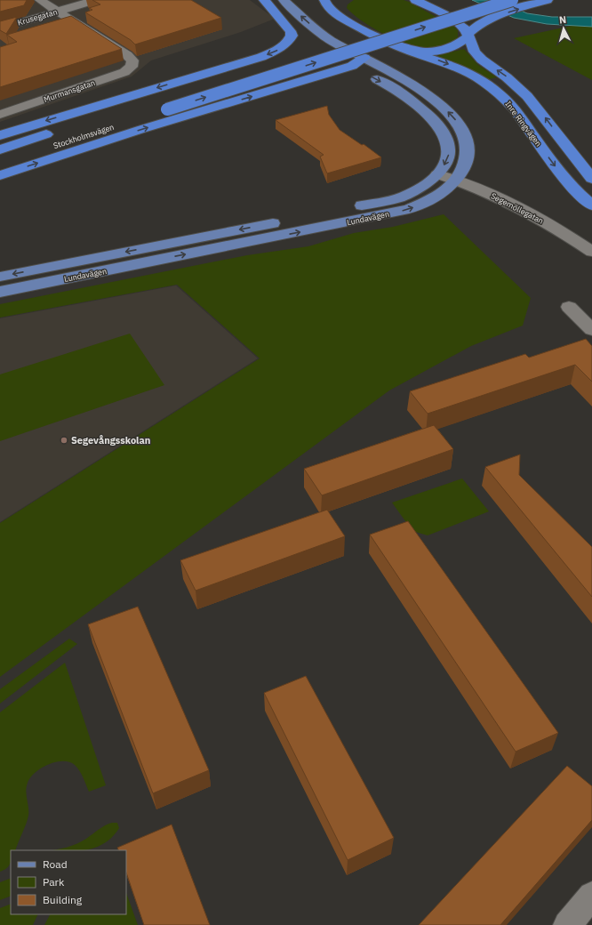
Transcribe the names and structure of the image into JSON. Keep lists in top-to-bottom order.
{
  "streets": {
    "highway": ["Inre Ringvägen", "Stockholmsvägen"],
    "main road": ["Lundavägen"],
    "street": ["Krusegatan", "Murmansgatan", "Segemöllegatan"]
  },
  "crossings": [
    ["Krusegatan", "Murmansgatan"],
    ["Segemöllegatan", "Lundavägen"]
  ],
  "places": ["Segevångsskolan"],
  "legend": ["Road", "Park", "Building"],
  "north": "top"
}
